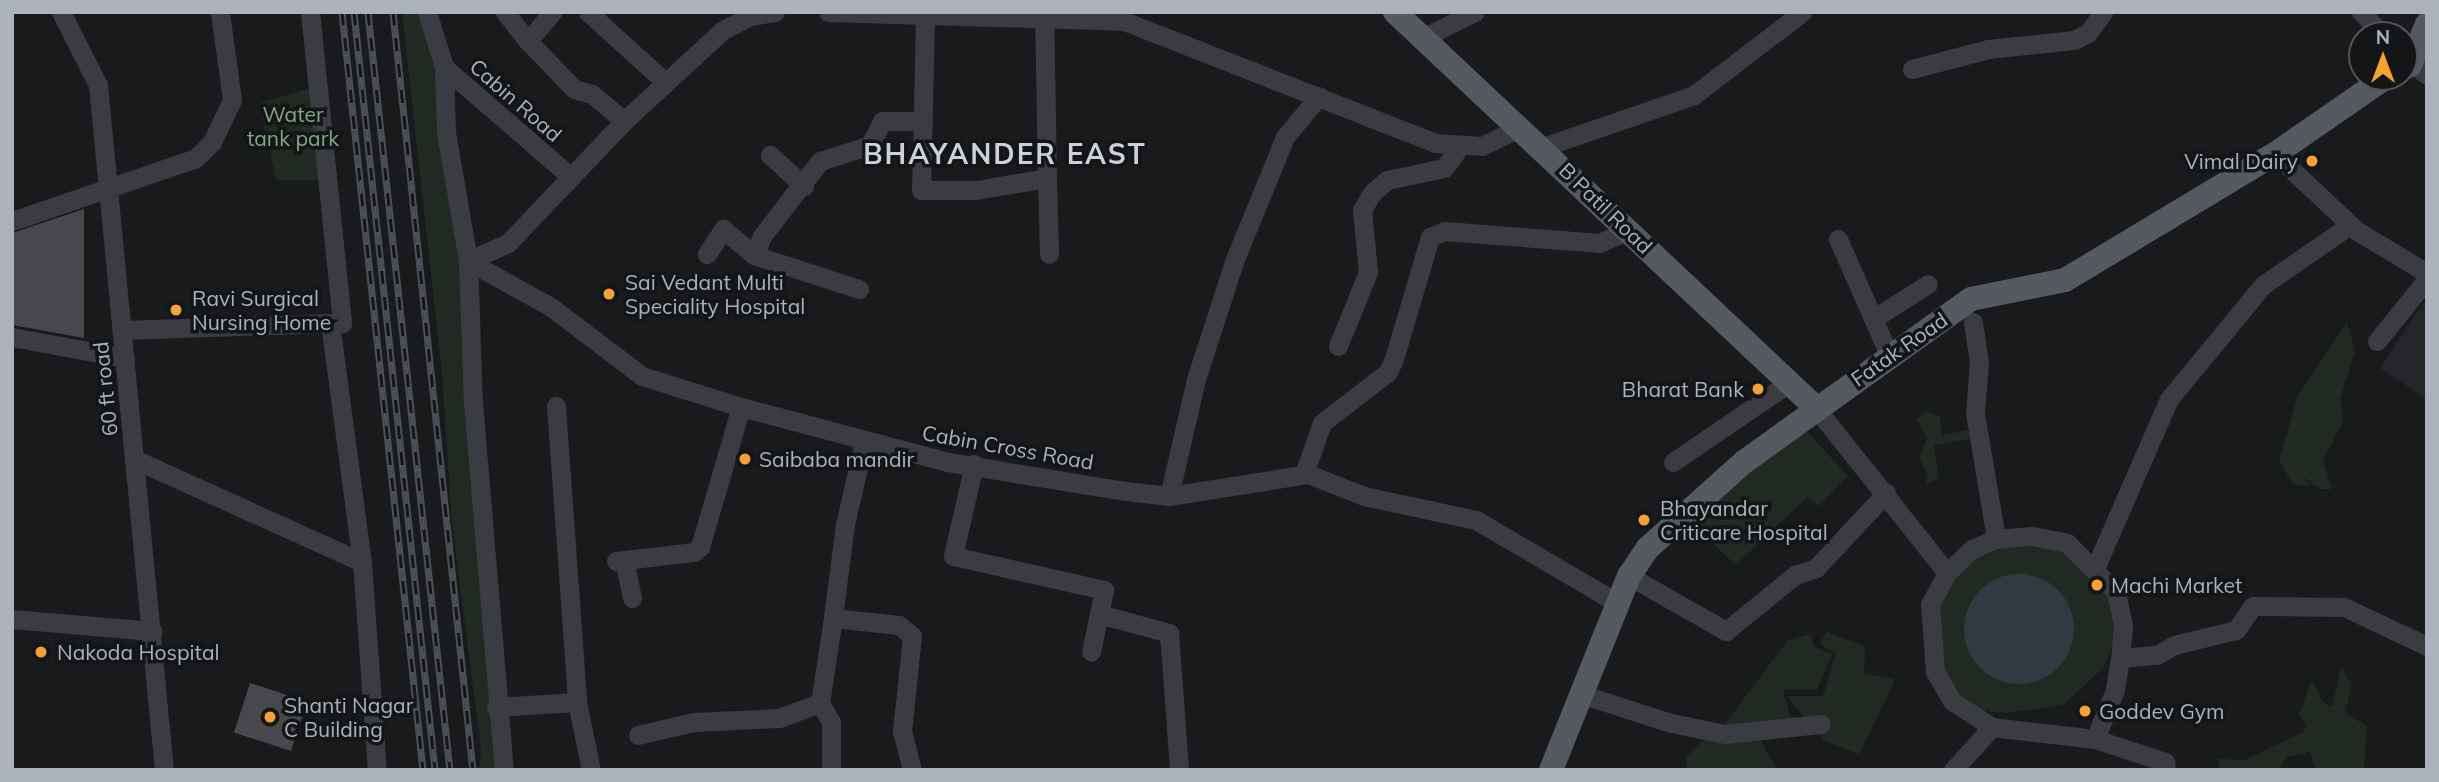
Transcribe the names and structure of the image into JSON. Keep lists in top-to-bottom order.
{
  "streets": {
    "main road": ["B Patil Road", "Fatak Road"],
    "street": ["Cabin Road", "60 ft road", "Cabin Cross Road"]
  },
  "crossings": [
    ["B Patil Road", "Fatak Road"],
    ["Fatak Road", "Cabin Cross Road"]
  ],
  "districts": ["BHAYANDER EAST"],
  "parks": ["Water tank park"],
  "places": [
    "Vimal Dairy",
    "Sai Vedant Multi Speciality Hospital",
    "Ravi Surgical Nursing Home",
    "Bharat Bank",
    "Saibaba mandir",
    "Bhayandar Criticare Hospital",
    "Machi Market",
    "Nakoda Hospital",
    "Goddev Gym",
    "Shanti Nagar C Building"
  ],
  "north": "top"
}
